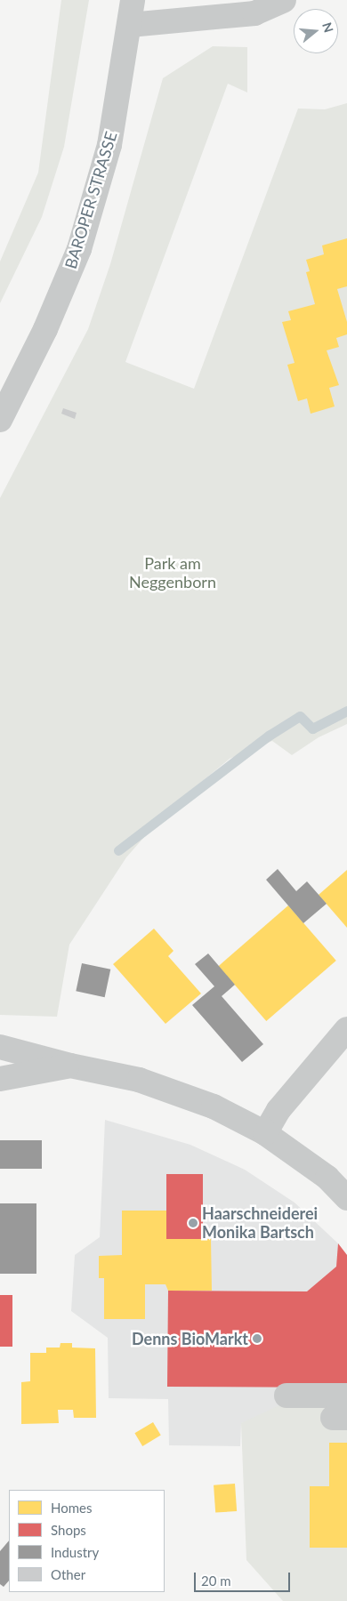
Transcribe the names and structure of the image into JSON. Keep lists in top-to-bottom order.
{
  "streets": {
    "street": ["BAROPER STRASSE"]
  },
  "parks": ["Park am Neggenborn"],
  "places": ["Haarschneiderei Monika Bartsch", "Denns BioMarkt"],
  "legend": [
    "Homes",
    "Shops",
    "Industry",
    "Other"
  ],
  "scale_bar": "20 m",
  "north": "right"
}
